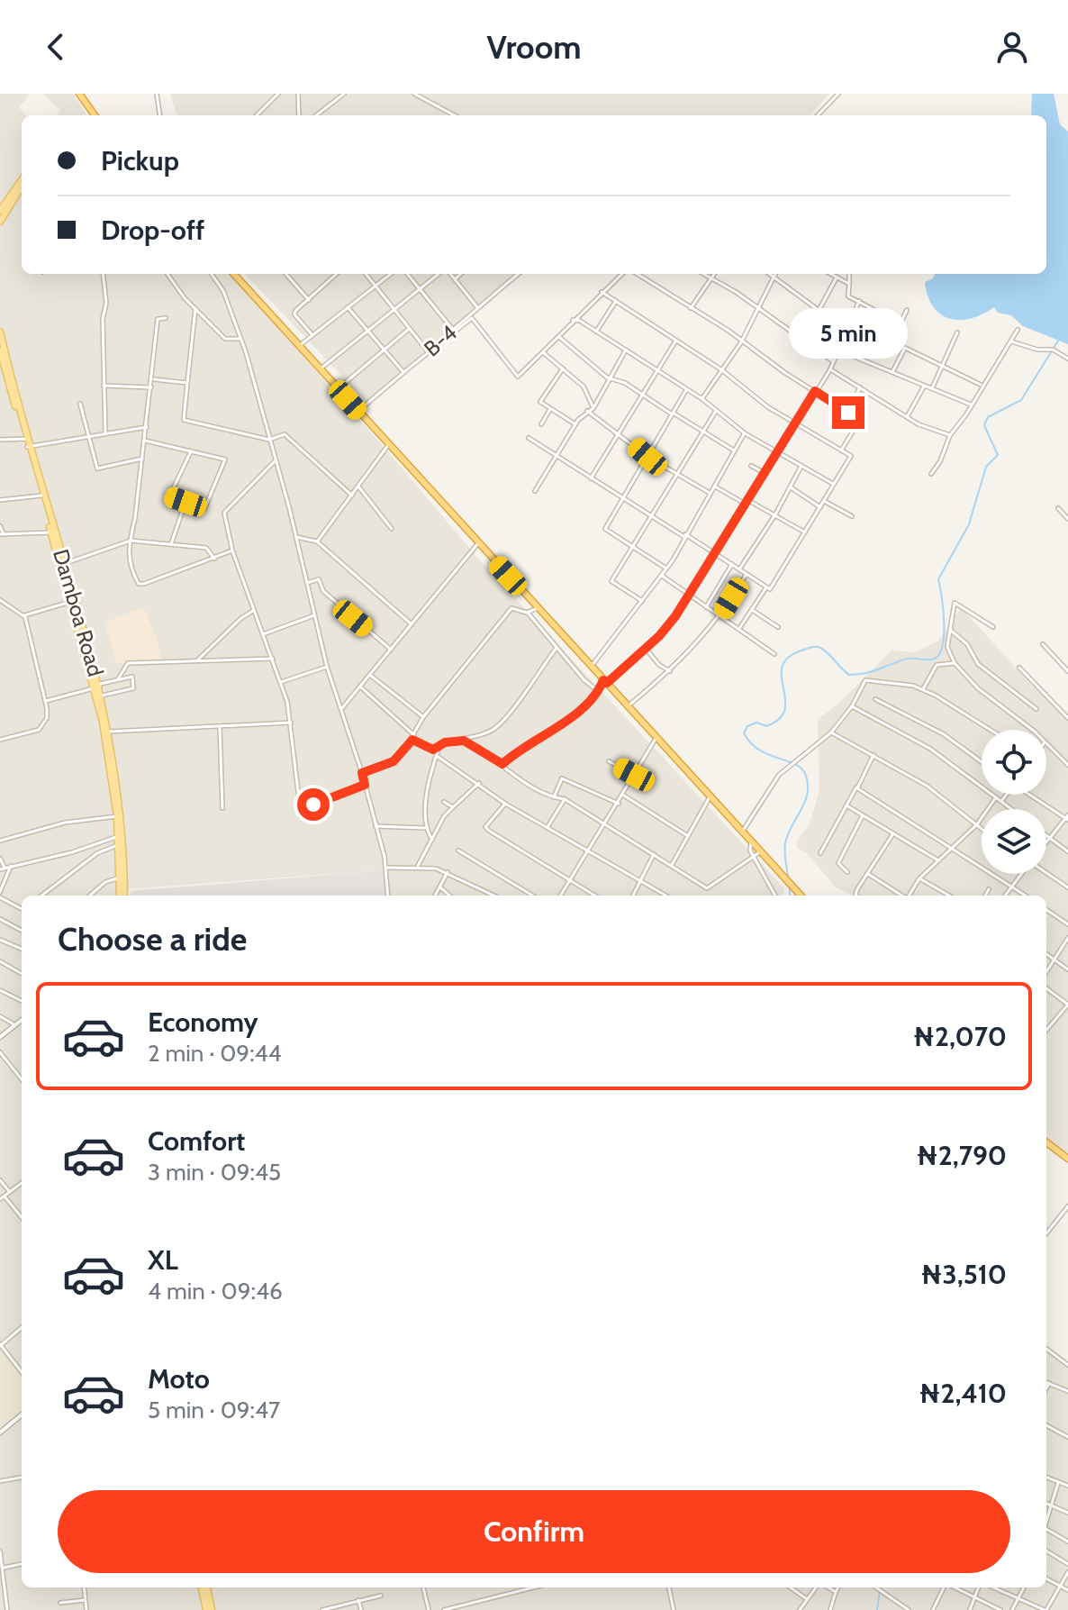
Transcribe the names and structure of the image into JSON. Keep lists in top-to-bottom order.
{
  "streets": {
    "main road": ["Damboa Road"],
    "street": ["B-4"]
  },
  "page": {
    "header": "Vroom",
    "banner": ["Pickup", "Drop-off"],
    "bubble": "5 min",
    "heading": "Choose a ride",
    "list": [
      {
        "name": "Economy",
        "note": "2 min · 09:44",
        "value": "₦2,070"
      },
      {
        "name": "Comfort",
        "note": "3 min · 09:45",
        "value": "₦2,790"
      },
      {
        "name": "XL",
        "note": "4 min · 09:46",
        "value": "₦3,510"
      },
      {
        "name": "Moto",
        "note": "5 min · 09:47",
        "value": "₦2,410"
      }
    ],
    "buttons": "Confirm"
  }
}
